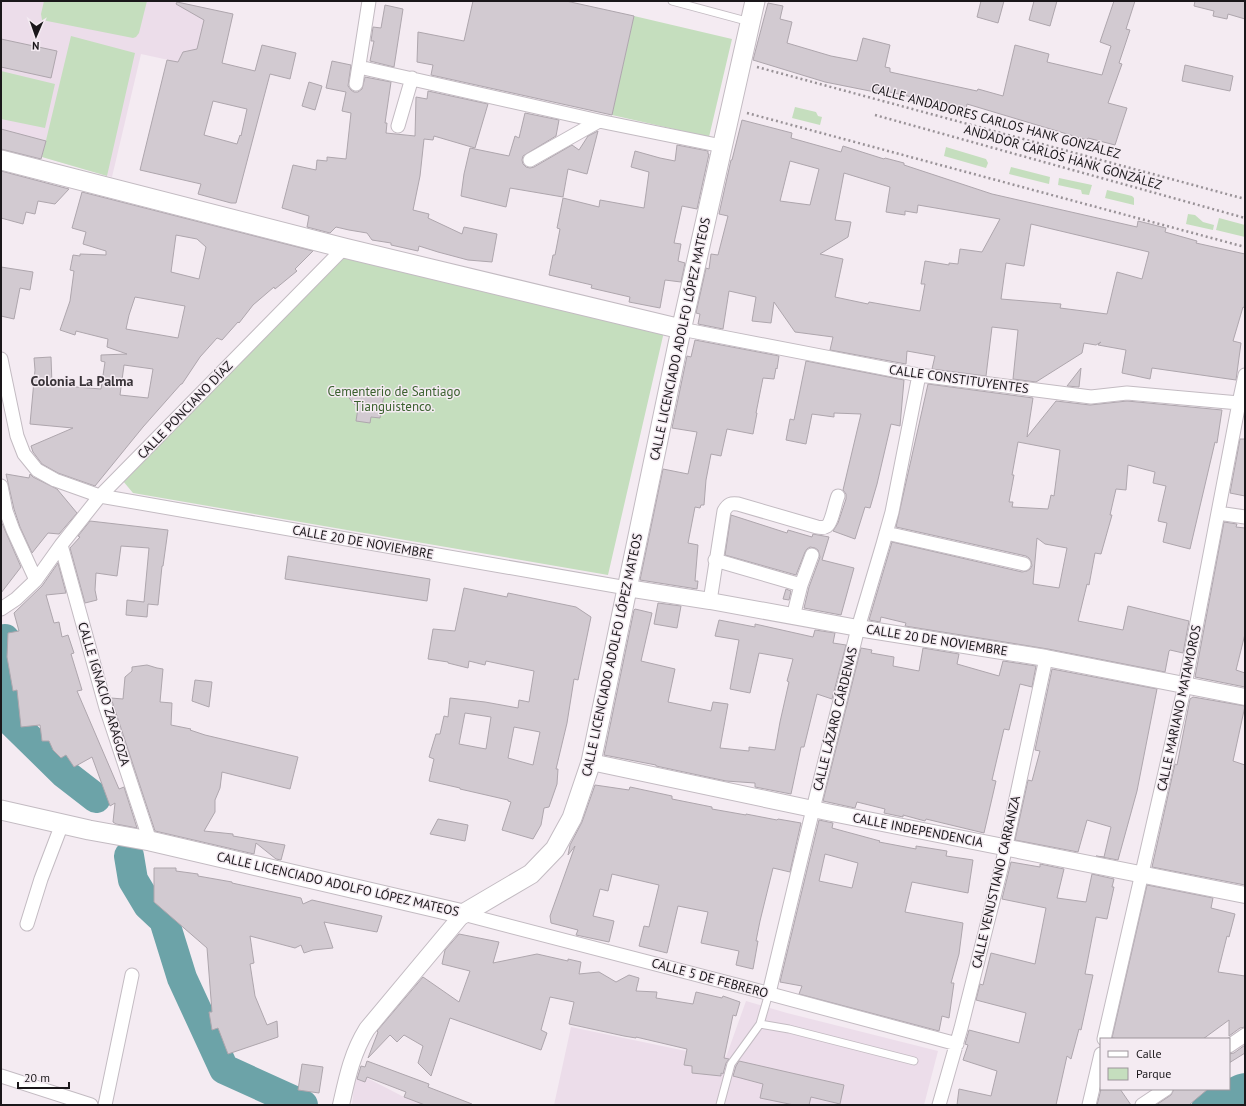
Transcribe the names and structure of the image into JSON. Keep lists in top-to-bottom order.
{
  "streets": {
    "main road": ["CALLE LICENCIADO ADOLFO LÓPEZ MATEOS"],
    "street": [
      "CALLE CONSTITUYENTES",
      "CALLE PONCIANO DÍAZ",
      "CALLE 20 DE NOVIEMBRE",
      "CALLE IGNACIO ZARAGOZA",
      "CALLE MARIANO MATAMOROS",
      "CALLE LÁZARO CÁRDENAS",
      "CALLE INDEPENDENCIA",
      "CALLE VENUSTIANO CARRANZA",
      "CALLE 5 DE FEBRERO"
    ],
    "path": ["CALLE ANDADORES CARLOS HANK GONZÁLEZ", "ANDADOR CARLOS HANK GONZÁLEZ"]
  },
  "crossings": [
    ["CALLE ANDADORES CARLOS HANK GONZÁLEZ", "CALLE LICENCIADO ADOLFO LÓPEZ MATEOS"],
    ["CALLE LICENCIADO ADOLFO LÓPEZ MATEOS", "CALLE CONSTITUYENTES"],
    ["CALLE LICENCIADO ADOLFO LÓPEZ MATEOS", "CALLE 20 DE NOVIEMBRE"],
    ["CALLE LICENCIADO ADOLFO LÓPEZ MATEOS", "CALLE IGNACIO ZARAGOZA"],
    ["CALLE LICENCIADO ADOLFO LÓPEZ MATEOS", "CALLE INDEPENDENCIA"],
    ["CALLE LICENCIADO ADOLFO LÓPEZ MATEOS", "CALLE 5 DE FEBRERO"],
    ["CALLE CONSTITUYENTES", "CALLE MARIANO MATAMOROS"],
    ["CALLE CONSTITUYENTES", "CALLE LÁZARO CÁRDENAS"],
    ["CALLE PONCIANO DÍAZ", "CALLE 20 DE NOVIEMBRE"],
    ["CALLE PONCIANO DÍAZ", "CALLE IGNACIO ZARAGOZA"],
    ["CALLE 20 DE NOVIEMBRE", "CALLE MARIANO MATAMOROS"],
    ["CALLE 20 DE NOVIEMBRE", "CALLE LÁZARO CÁRDENAS"],
    ["CALLE 20 DE NOVIEMBRE", "CALLE VENUSTIANO CARRANZA"],
    ["CALLE MARIANO MATAMOROS", "CALLE INDEPENDENCIA"],
    ["CALLE LÁZARO CÁRDENAS", "CALLE INDEPENDENCIA"],
    ["CALLE LÁZARO CÁRDENAS", "CALLE 5 DE FEBRERO"],
    ["CALLE INDEPENDENCIA", "CALLE VENUSTIANO CARRANZA"],
    ["CALLE VENUSTIANO CARRANZA", "CALLE 5 DE FEBRERO"]
  ],
  "districts": ["Colonia La Palma"],
  "parks": ["Cementerio de Santiago Tianguistenco."],
  "legend": ["Calle", "Parque"],
  "scale_bar": "20 m",
  "north": "bottom"
}
